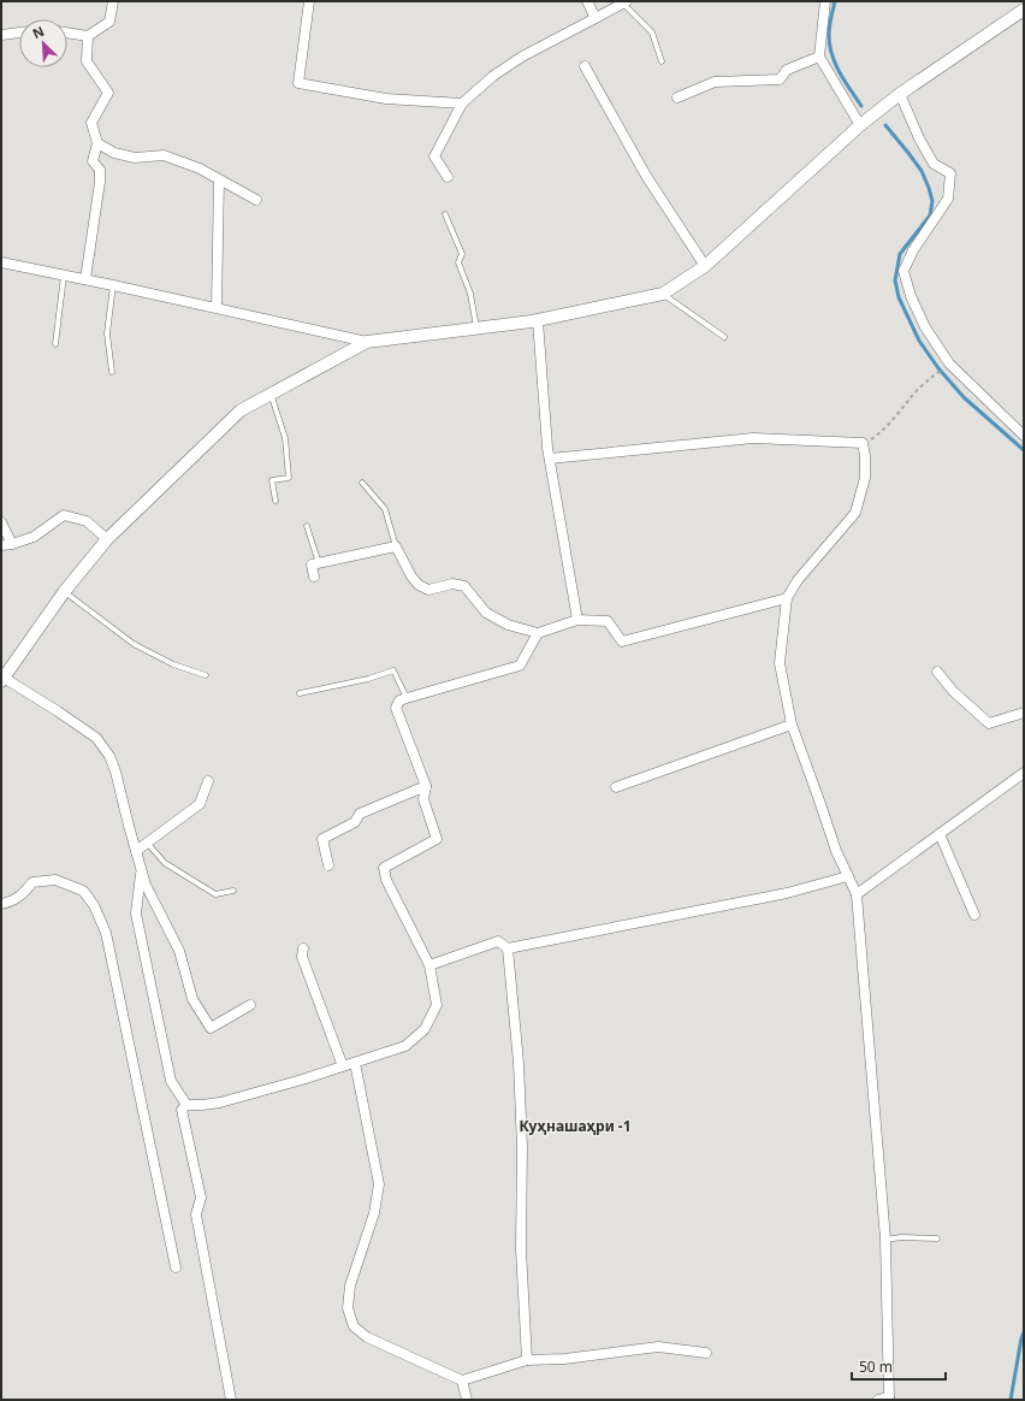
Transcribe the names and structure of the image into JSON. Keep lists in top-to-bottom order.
{
  "districts": ["Куҳнашаҳри -1"],
  "scale_bar": "50 m",
  "north": "top left"
}
